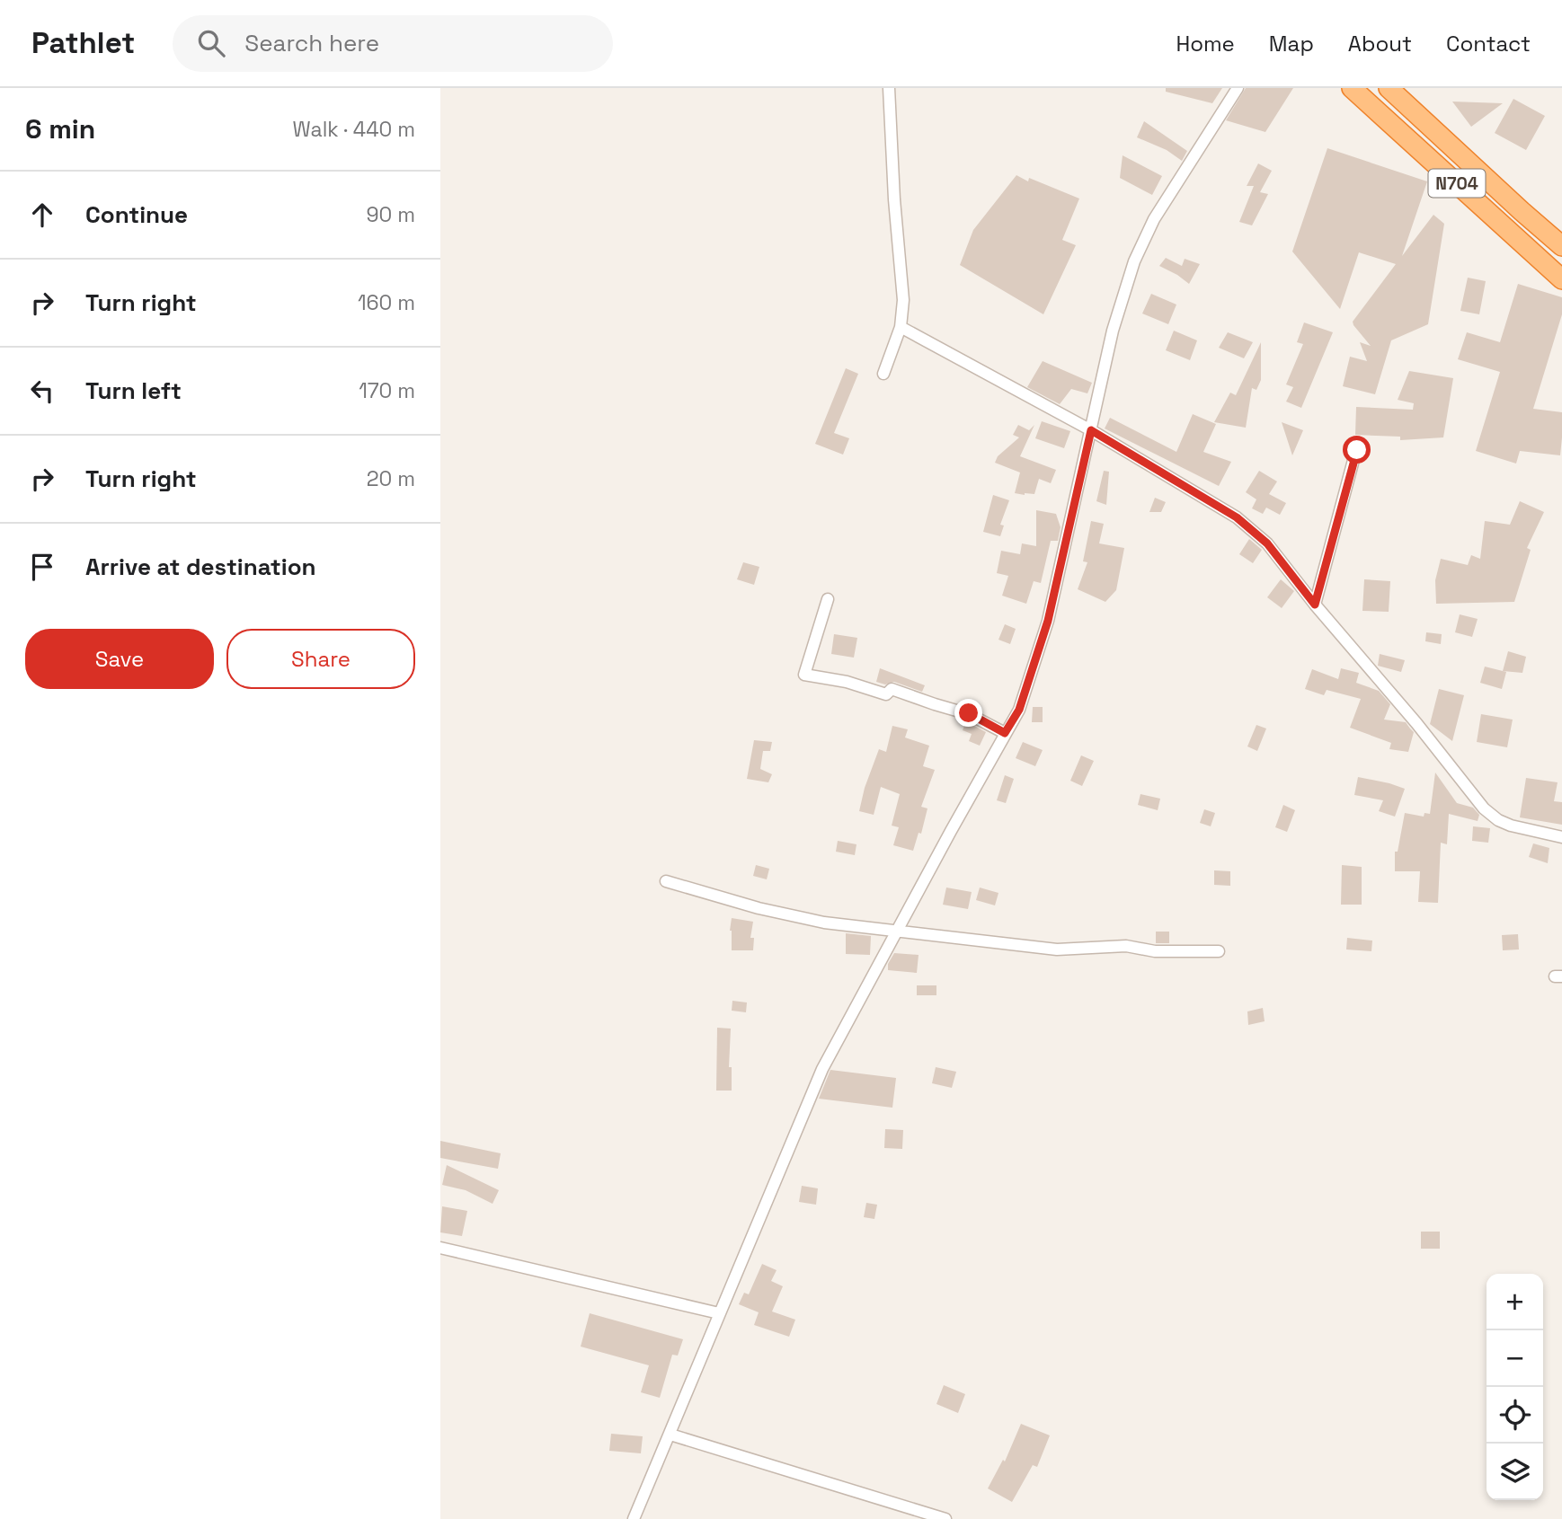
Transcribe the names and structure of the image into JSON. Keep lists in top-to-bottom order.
{
  "streets": {
    "highway": ["N704"]
  },
  "page": {
    "header": "Pathlet",
    "search": "Search here",
    "nav": [
      "Home",
      "Map",
      "About",
      "Contact"
    ],
    "heading": ["6 min", "Walk · 440 m"],
    "list": [
      ["Continue", "90 m"],
      ["Turn right", "160 m"],
      ["Turn left", "170 m"],
      ["Turn right", "20 m"],
      "Arrive at destination"
    ],
    "buttons": ["Save", "Share"],
    "map_buttons": ["+", "−"]
  }
}
